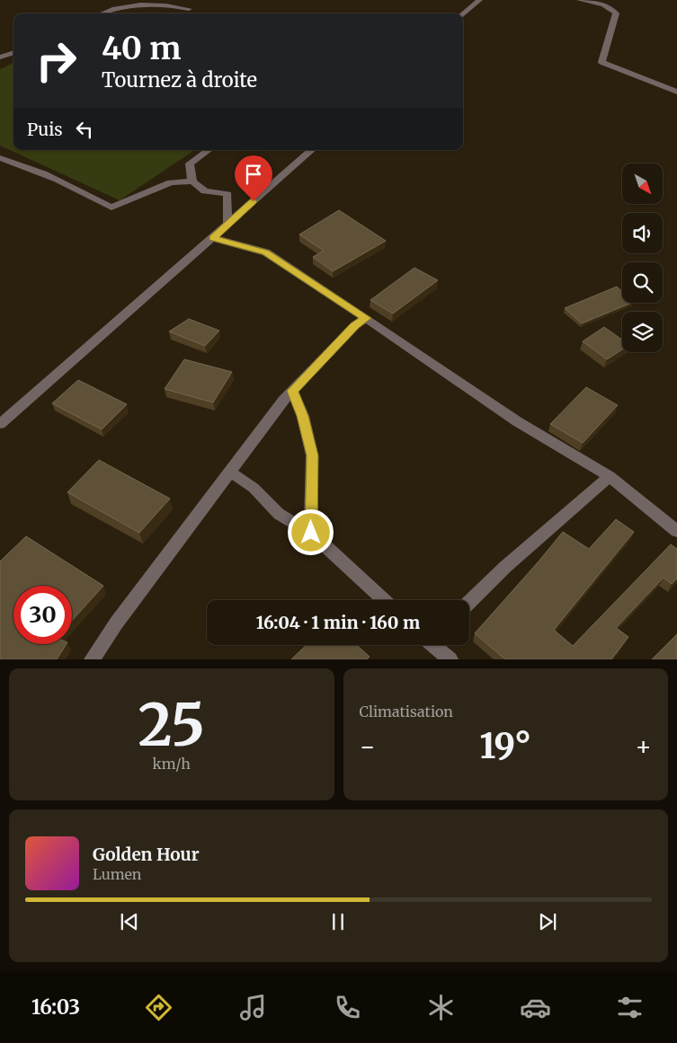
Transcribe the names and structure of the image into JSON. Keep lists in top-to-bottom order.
{
  "north": "bottom right",
  "page": {
    "turn": ["40 m", "Tournez à droite"],
    "then": "Puis",
    "limit": "30",
    "trip": "16:04 · 1 min · 160 m",
    "tile": [
      ["25", "km/h"],
      "Climatisation"
    ],
    "heat": ["−", "19°", "+"],
    "song": ["Golden Hour", "Lumen"],
    "tabs": "16:03"
  }
}
